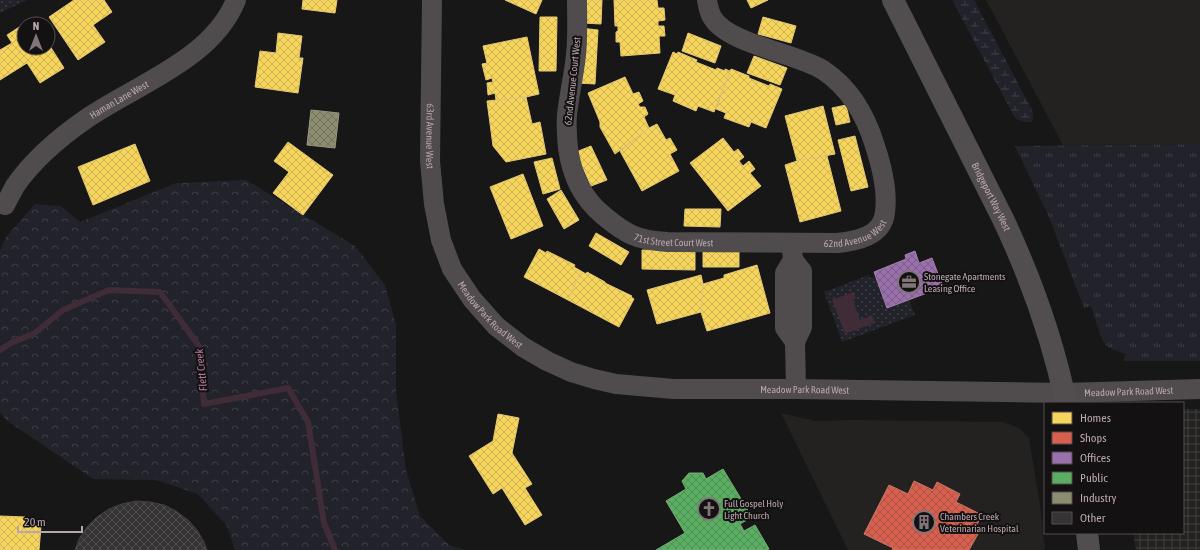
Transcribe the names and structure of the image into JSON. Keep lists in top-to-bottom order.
{
  "streets": {
    "main road": ["Bridgeport Way West"],
    "street": [
      "62nd Avenue Court West",
      "Haman Lane West",
      "63rd Avenue West",
      "62nd Avenue West",
      "71st Street Court West",
      "Meadow Park Road West"
    ]
  },
  "crossings": [
    ["62nd Avenue Court West", "71st Street Court West"],
    ["63rd Avenue West", "Meadow Park Road West"],
    ["Bridgeport Way West", "Meadow Park Road West"],
    ["62nd Avenue West", "71st Street Court West"]
  ],
  "water": ["Flett Creek"],
  "places": {
    "office": ["Stonegate Apartments Leasing Office"],
    "church": ["Full Gospel Holy Light Church"],
    "building": ["Chambers Creek Veterinarian Hospital"]
  },
  "legend": [
    "Homes",
    "Shops",
    "Offices",
    "Public",
    "Industry",
    "Other"
  ],
  "scale_bar": "20 m",
  "north": "top"
}
